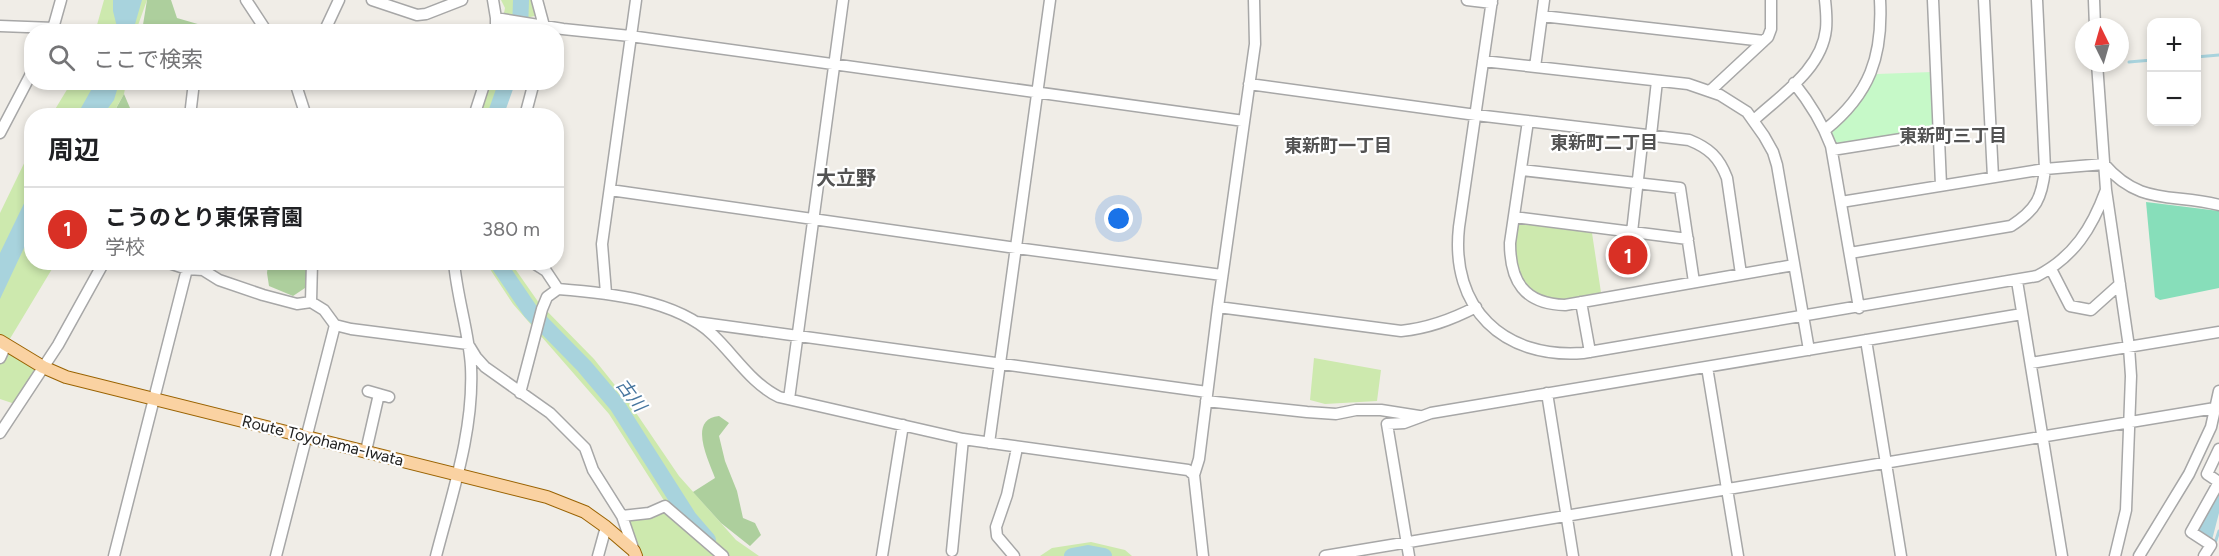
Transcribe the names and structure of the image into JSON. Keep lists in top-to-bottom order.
{
  "streets": {
    "main road": ["Route Toyohama-Iwata"]
  },
  "districts": [
    "東新町三丁目",
    "東新町二丁目",
    "東新町一丁目",
    "大立野"
  ],
  "water": ["古川"],
  "north": "top",
  "page": {
    "map_buttons": ["+", "−"],
    "search": "ここで検索",
    "heading": "周辺",
    "list": [
      {
        "mark": "1",
        "name": "こうのとり東保育園",
        "note": "学校",
        "value": "380 m"
      }
    ],
    "pins": "1"
  }
}
